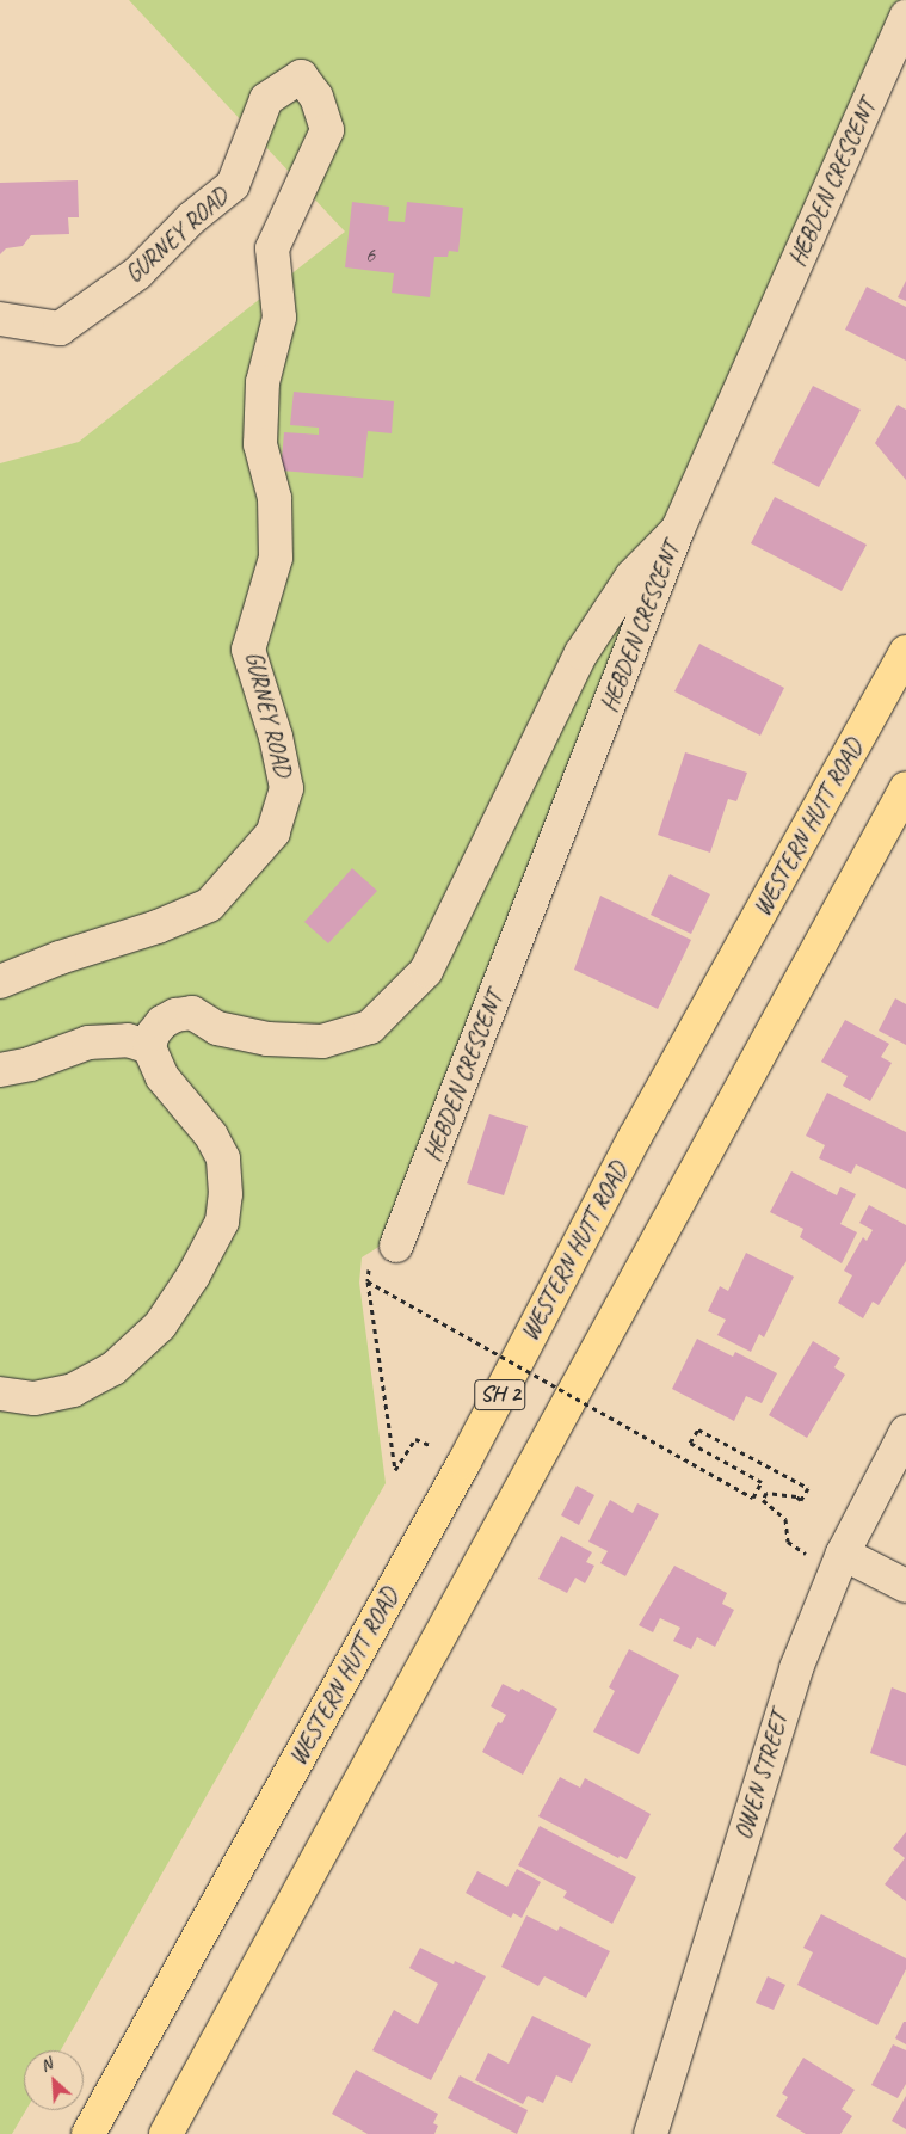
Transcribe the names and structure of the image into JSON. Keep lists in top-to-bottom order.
{
  "streets": {
    "highway": ["WESTERN HUTT ROAD", "SH 2"],
    "street": ["HEBDEN CRESCENT", "GURNEY ROAD", "OWEN STREET"]
  },
  "house_numbers": ["6"],
  "north": "top left"
}
